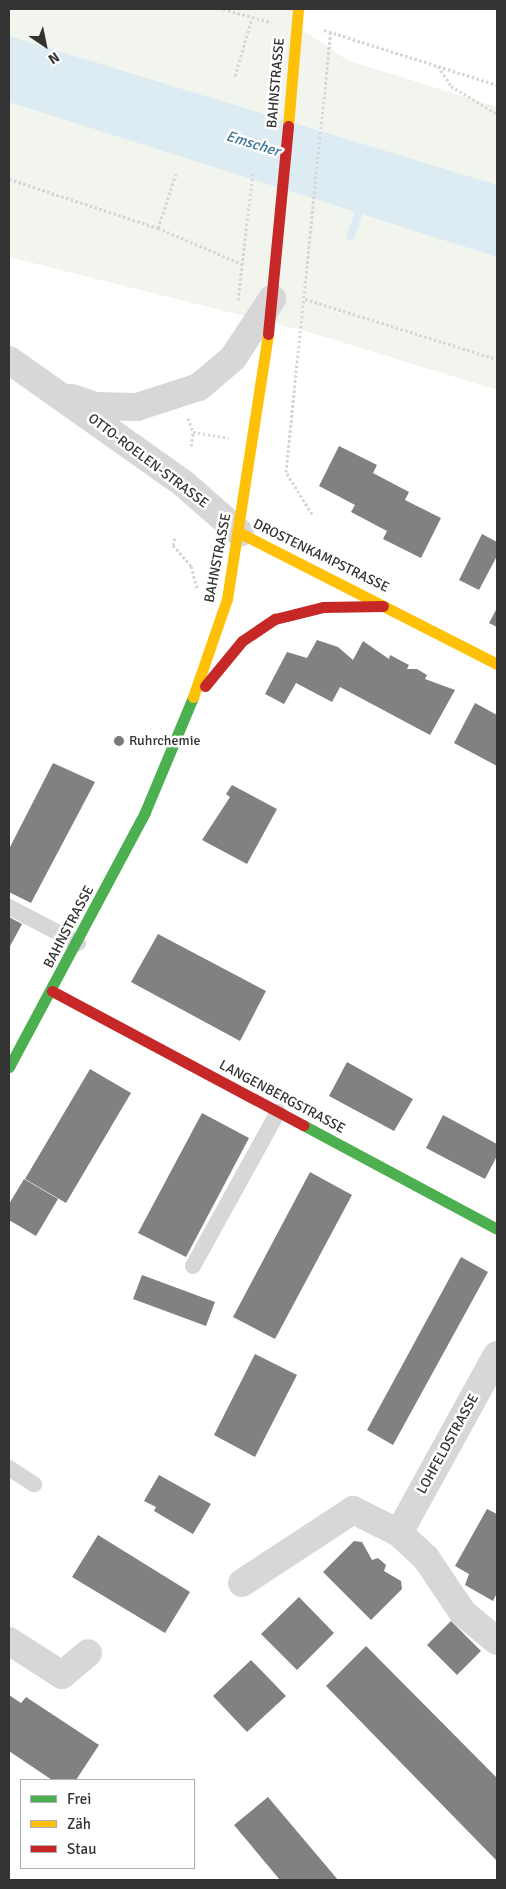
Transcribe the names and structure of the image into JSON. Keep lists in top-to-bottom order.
{
  "streets": {
    "main road": ["BAHNSTRASSE", "DROSTENKAMPSTRASSE", "LANGENBERGSTRASSE"],
    "street": ["OTTO-ROELEN-STRASSE", "LOHFELDSTRASSE"]
  },
  "crossings": [
    ["BAHNSTRASSE", "OTTO-ROELEN-STRASSE"],
    ["BAHNSTRASSE", "DROSTENKAMPSTRASSE"],
    ["BAHNSTRASSE", "LANGENBERGSTRASSE"],
    ["OTTO-ROELEN-STRASSE", "DROSTENKAMPSTRASSE"]
  ],
  "water": ["Emscher"],
  "places": ["Ruhrchemie"],
  "legend": ["Frei", "Zäh", "Stau"],
  "north": "bottom right"
}
